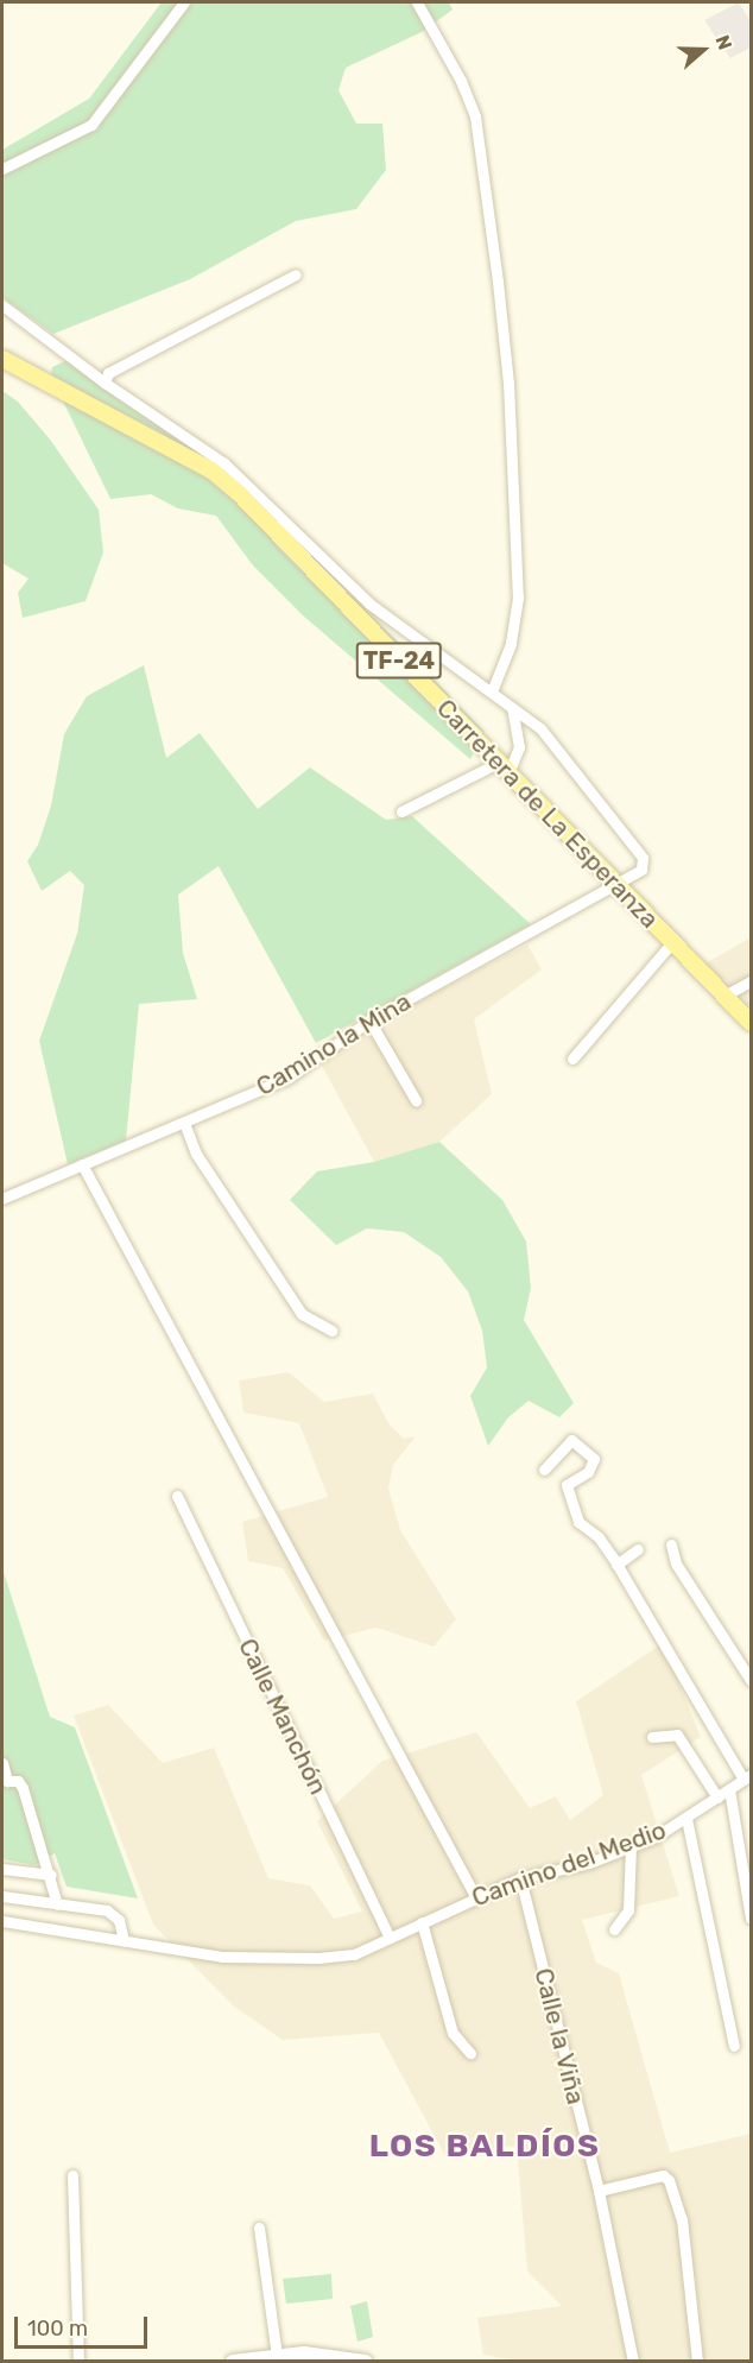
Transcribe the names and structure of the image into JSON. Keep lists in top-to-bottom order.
{
  "streets": {
    "main road": ["TF-24", "Carretera de La Esperanza"],
    "street": [
      "Camino la Mina",
      "Calle Manchón",
      "Camino del Medio",
      "Calle la Viña"
    ]
  },
  "crossings": [
    ["Carretera de La Esperanza", "Camino la Mina"],
    ["Calle Manchón", "Camino del Medio"],
    ["Camino del Medio", "Calle la Viña"]
  ],
  "districts": ["LOS BALDÍOS"],
  "scale_bar": "100 m",
  "north": "right"
}
